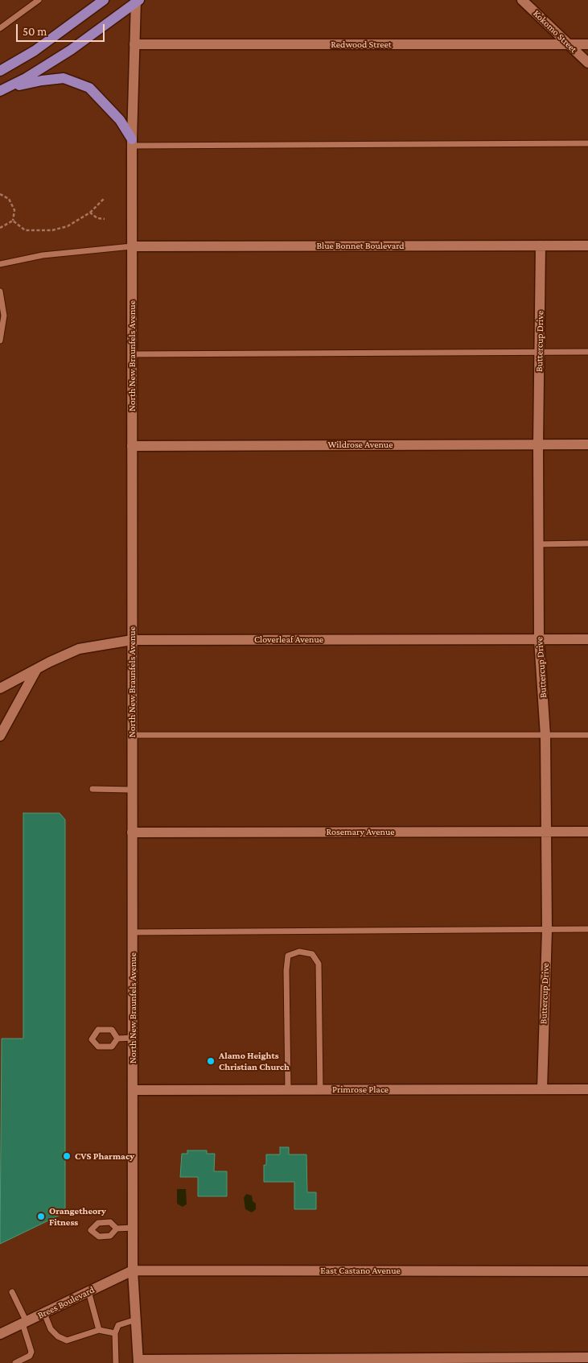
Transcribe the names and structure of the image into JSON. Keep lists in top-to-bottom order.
{
  "streets": {
    "street": [
      "Kokomo Street",
      "Redwood Street",
      "Blue Bonnet Boulevard",
      "Buttercup Drive",
      "North New Braunfels Avenue",
      "Wildrose Avenue",
      "Cloverleaf Avenue",
      "Rosemary Avenue",
      "Primrose Place",
      "East Castano Avenue",
      "Brees Boulevard"
    ]
  },
  "crossings": [
    ["Kokomo Street", "Redwood Street"],
    ["Redwood Street", "North New Braunfels Avenue"],
    ["Blue Bonnet Boulevard", "Buttercup Drive"],
    ["Blue Bonnet Boulevard", "North New Braunfels Avenue"],
    ["Buttercup Drive", "Wildrose Avenue"],
    ["Buttercup Drive", "Cloverleaf Avenue"],
    ["Buttercup Drive", "Rosemary Avenue"],
    ["Buttercup Drive", "Primrose Place"],
    ["North New Braunfels Avenue", "Wildrose Avenue"],
    ["North New Braunfels Avenue", "Cloverleaf Avenue"],
    ["North New Braunfels Avenue", "Rosemary Avenue"],
    ["North New Braunfels Avenue", "Primrose Place"],
    ["North New Braunfels Avenue", "East Castano Avenue"],
    ["North New Braunfels Avenue", "Brees Boulevard"],
    ["East Castano Avenue", "Brees Boulevard"]
  ],
  "places": ["Alamo Heights Christian Church", "CVS Pharmacy", "Orangetheory Fitness"],
  "scale_bar": "50 m"
}
